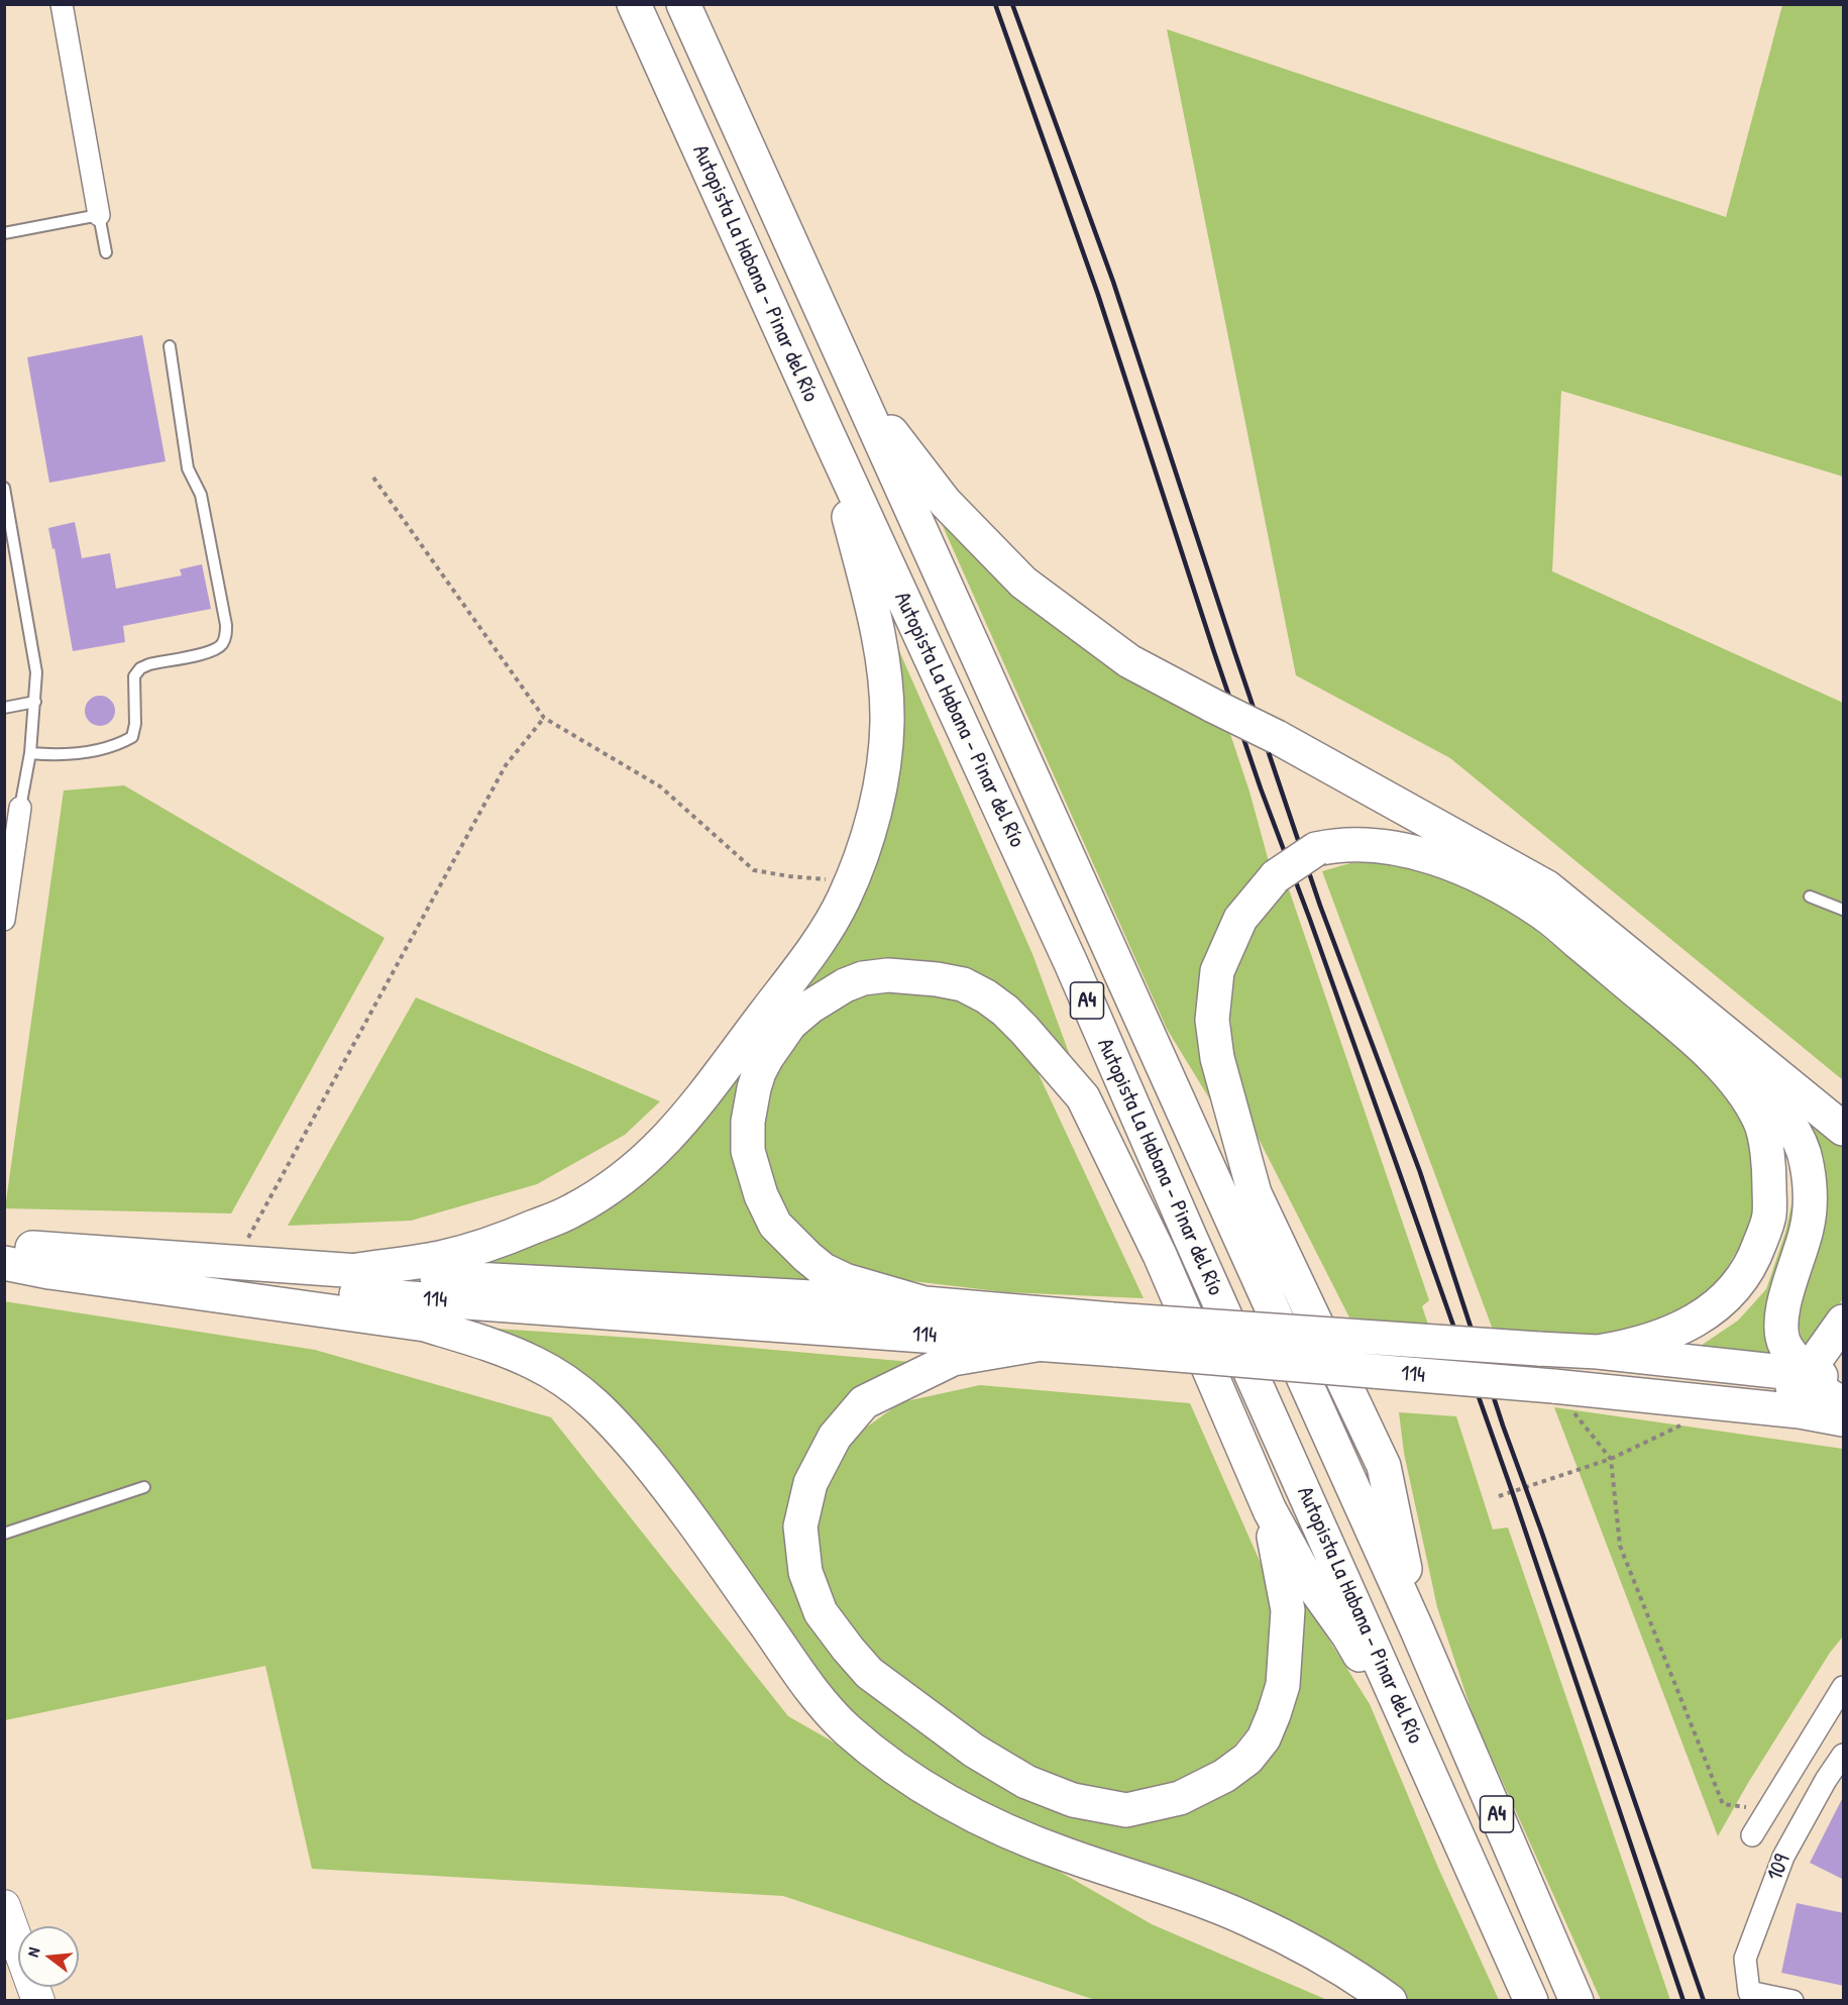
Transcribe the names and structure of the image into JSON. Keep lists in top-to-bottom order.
{
  "streets": {
    "highway": ["Autopista La Habana - Pinar del Río", "A4", "114"],
    "street": ["109"]
  },
  "north": "left"
}
